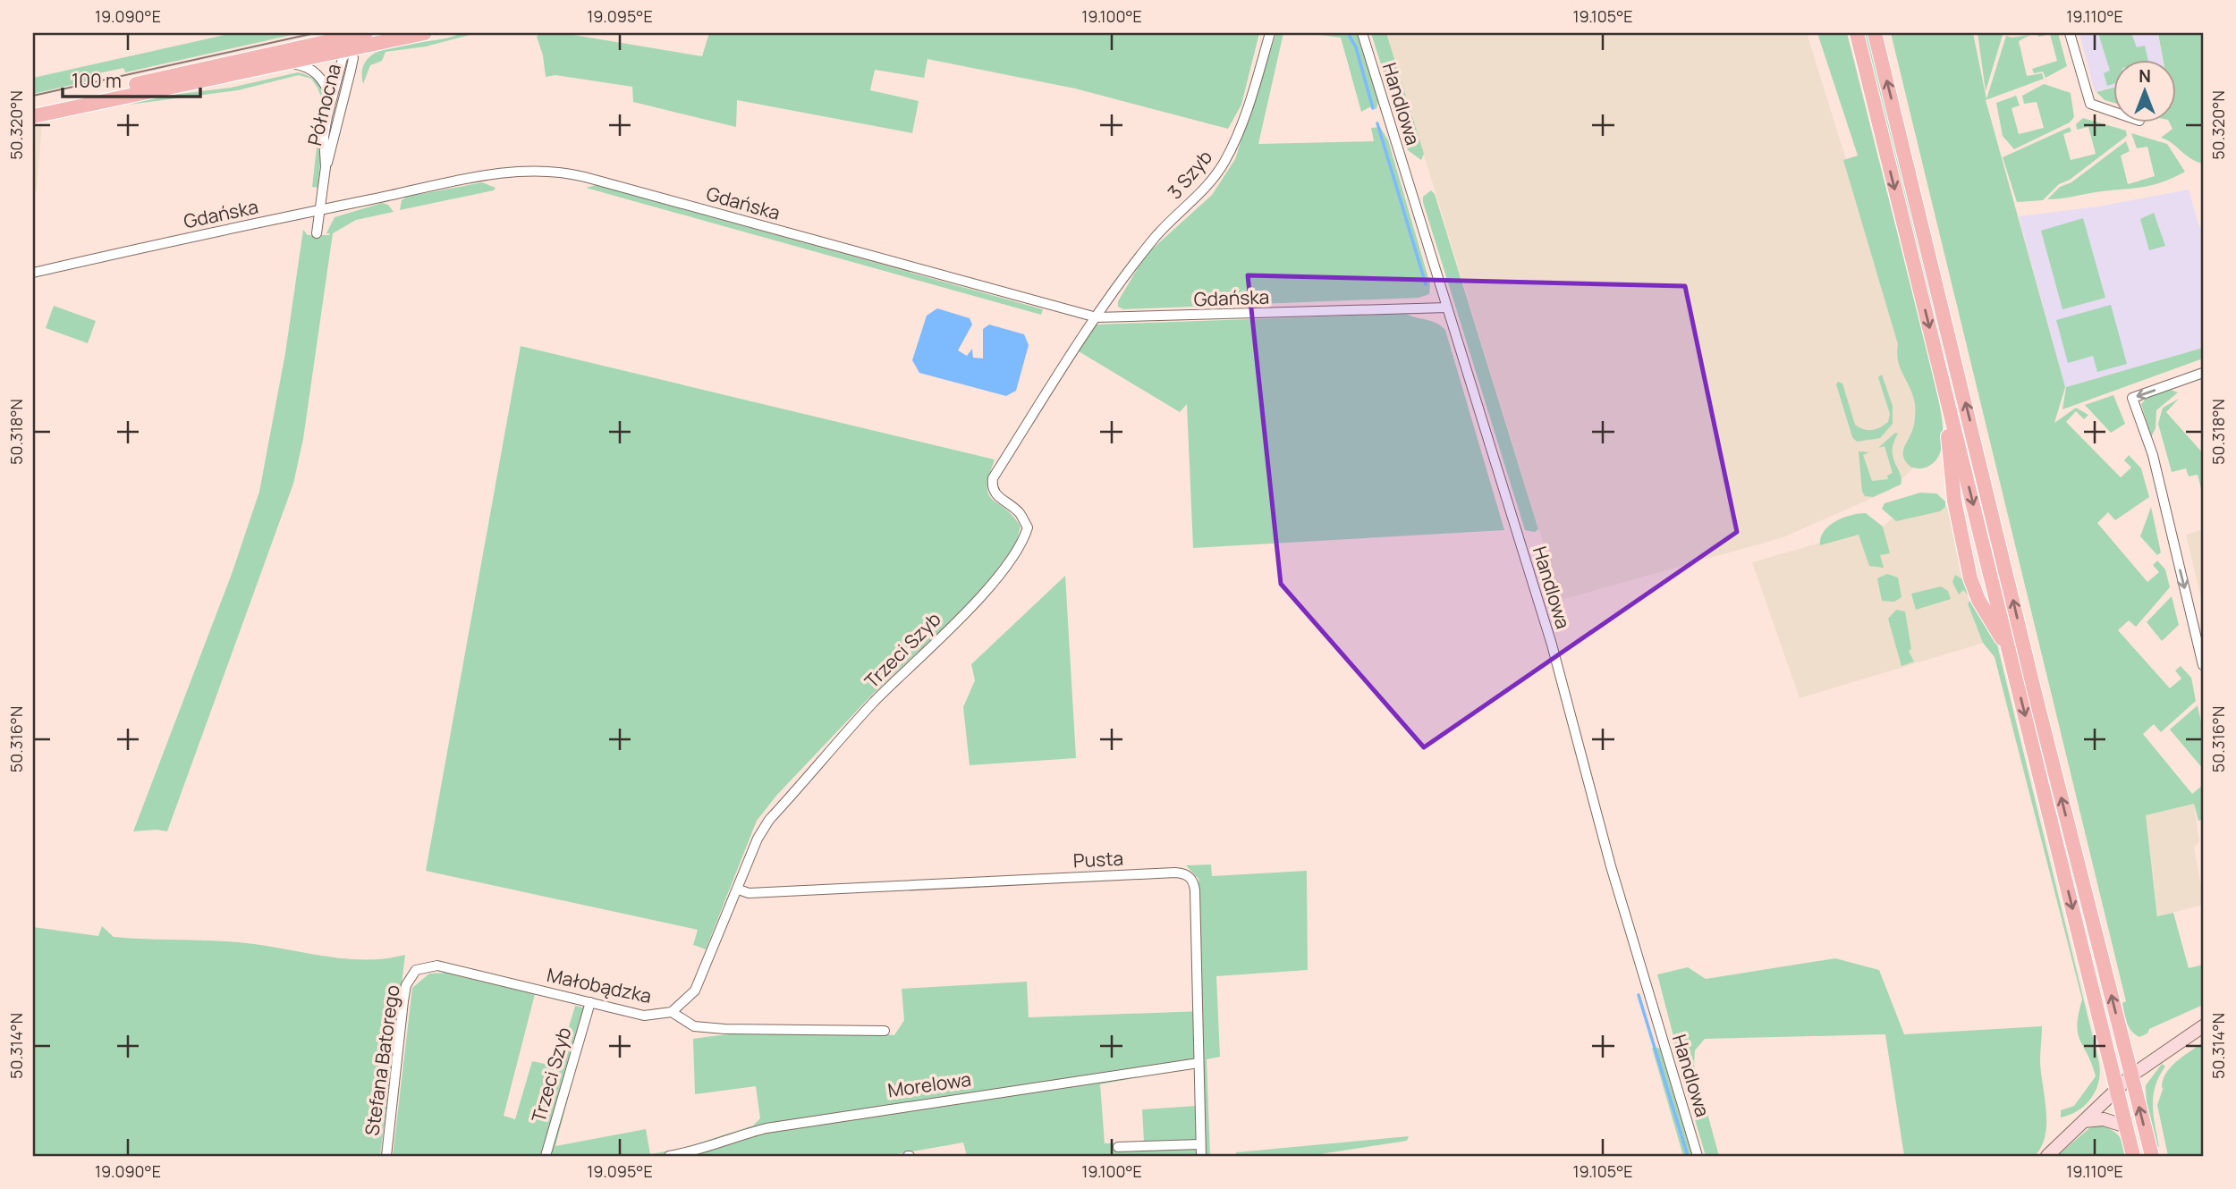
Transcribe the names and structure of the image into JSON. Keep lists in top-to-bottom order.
{
  "streets": {
    "street": [
      "Handlowa",
      "Północna",
      "3 Szyb",
      "Gdańska",
      "Trzeci Szyb",
      "Pusta",
      "Małobądzka",
      "Stefana Batorego",
      "Morelowa"
    ]
  },
  "crossings": [
    ["Handlowa", "Gdańska"],
    ["Północna", "Gdańska"],
    ["3 Szyb", "Gdańska"],
    ["3 Szyb", "Trzeci Szyb"],
    ["Gdańska", "Trzeci Szyb"],
    ["Trzeci Szyb", "Pusta"],
    ["Trzeci Szyb", "Małobądzka"],
    ["Pusta", "Morelowa"],
    ["Małobądzka", "Stefana Batorego"]
  ],
  "scale_bar": "100 m",
  "north": "top",
  "coordinates": [
    "19.090°E",
    "19.095°E",
    "19.100°E",
    "19.105°E",
    "19.110°E",
    "50.320°N",
    "50.318°N",
    "50.316°N",
    "50.314°N"
  ]
}
